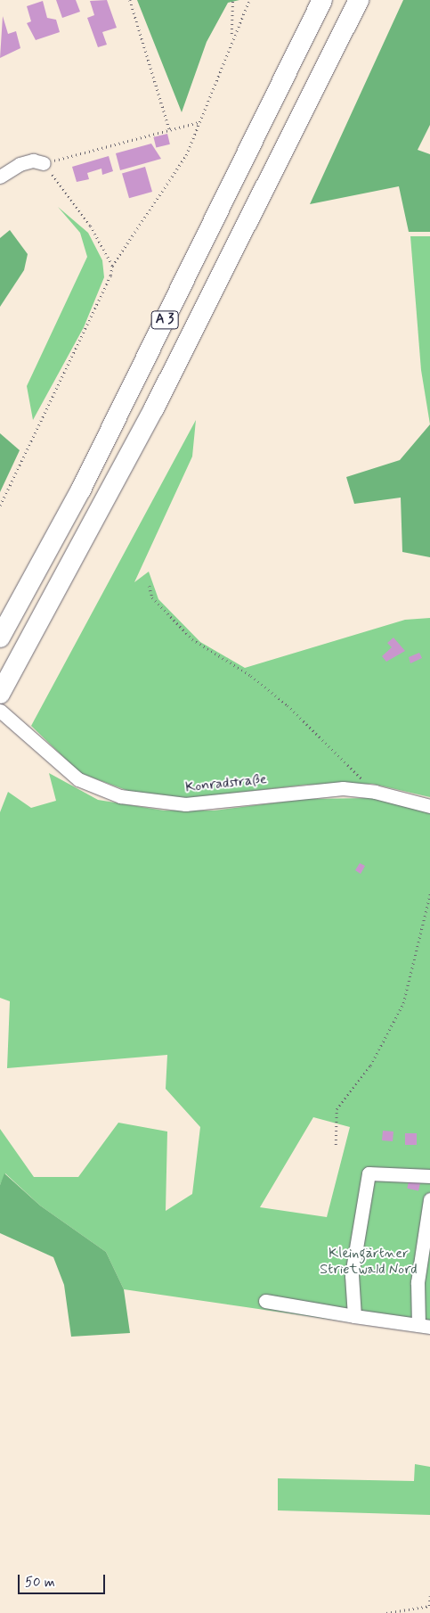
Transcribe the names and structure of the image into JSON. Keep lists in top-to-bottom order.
{
  "streets": {
    "highway": ["A 3"],
    "street": ["Konradstraße"]
  },
  "parks": ["Kleingärtner Strietwald Nord"],
  "scale_bar": "50 m"
}
